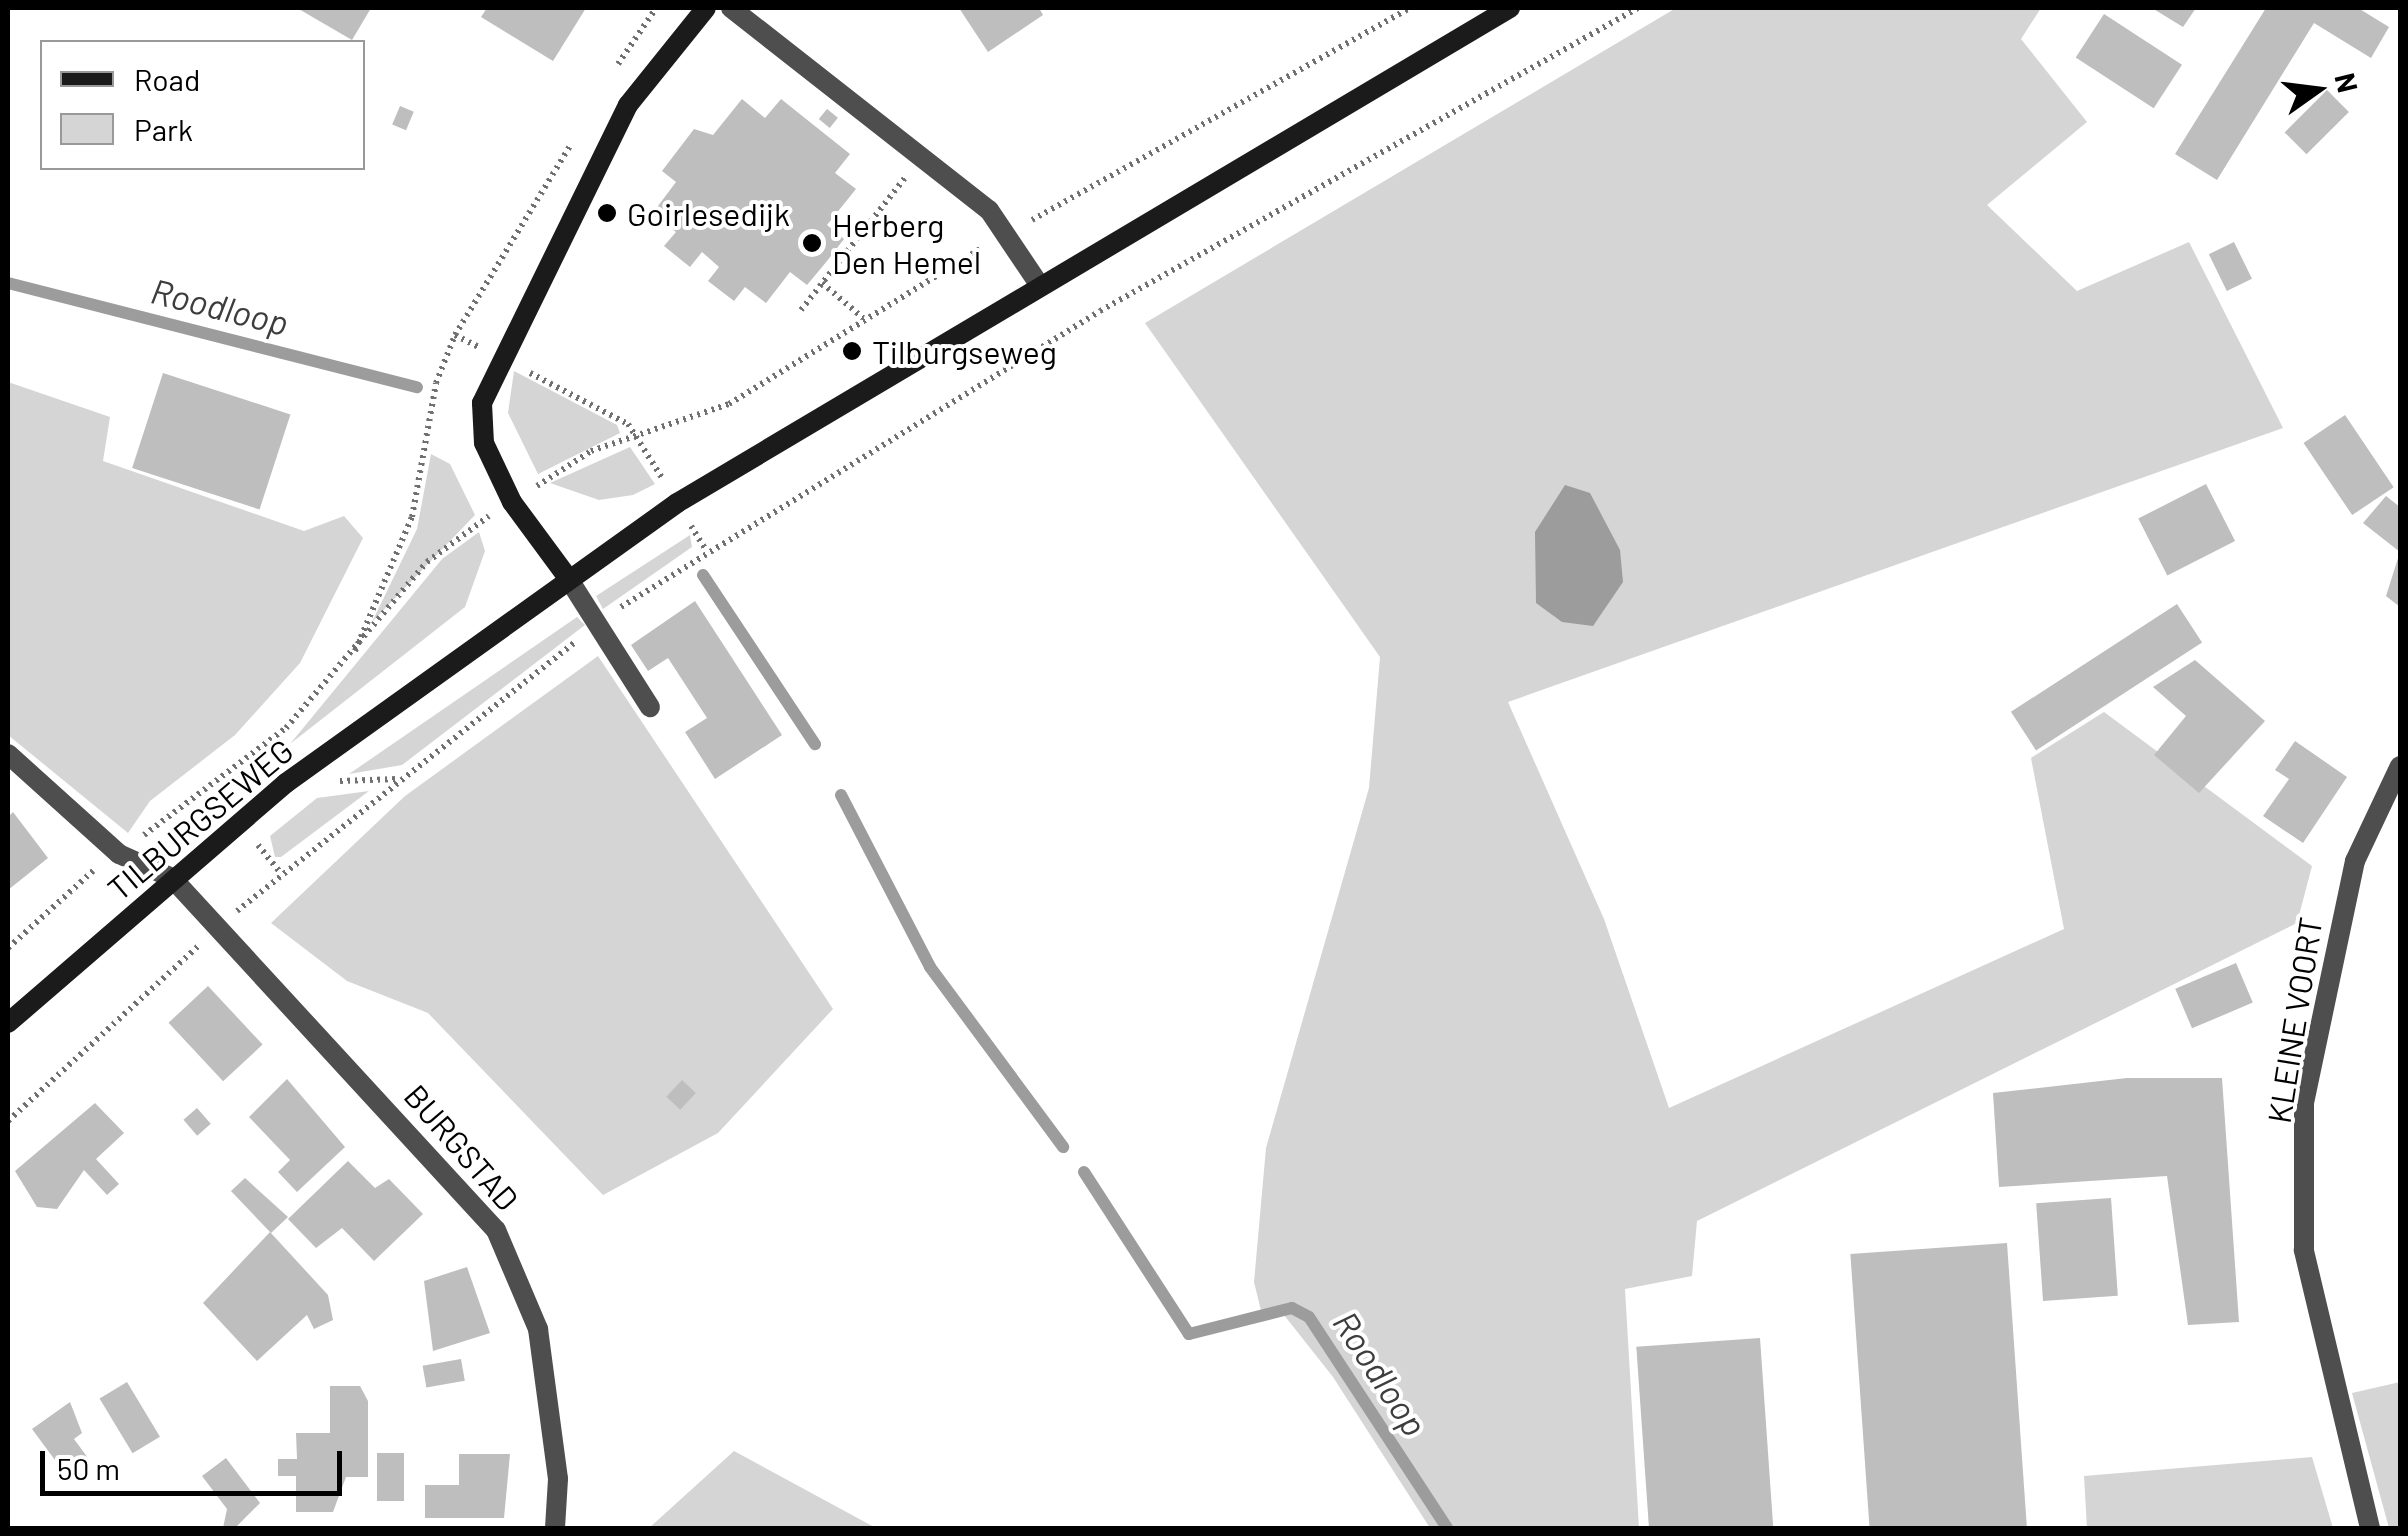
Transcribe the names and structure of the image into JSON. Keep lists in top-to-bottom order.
{
  "streets": {
    "street": ["TILBURGSEWEG", "KLEINE VOORT", "BURGSTAD"]
  },
  "crossings": [
    ["TILBURGSEWEG", "BURGSTAD"]
  ],
  "water": ["Roodloop"],
  "places": ["Goirlesedijk", "Herberg Den Hemel", "Tilburgseweg"],
  "legend": ["Road", "Park"],
  "scale_bar": "50 m",
  "north": "right"
}
